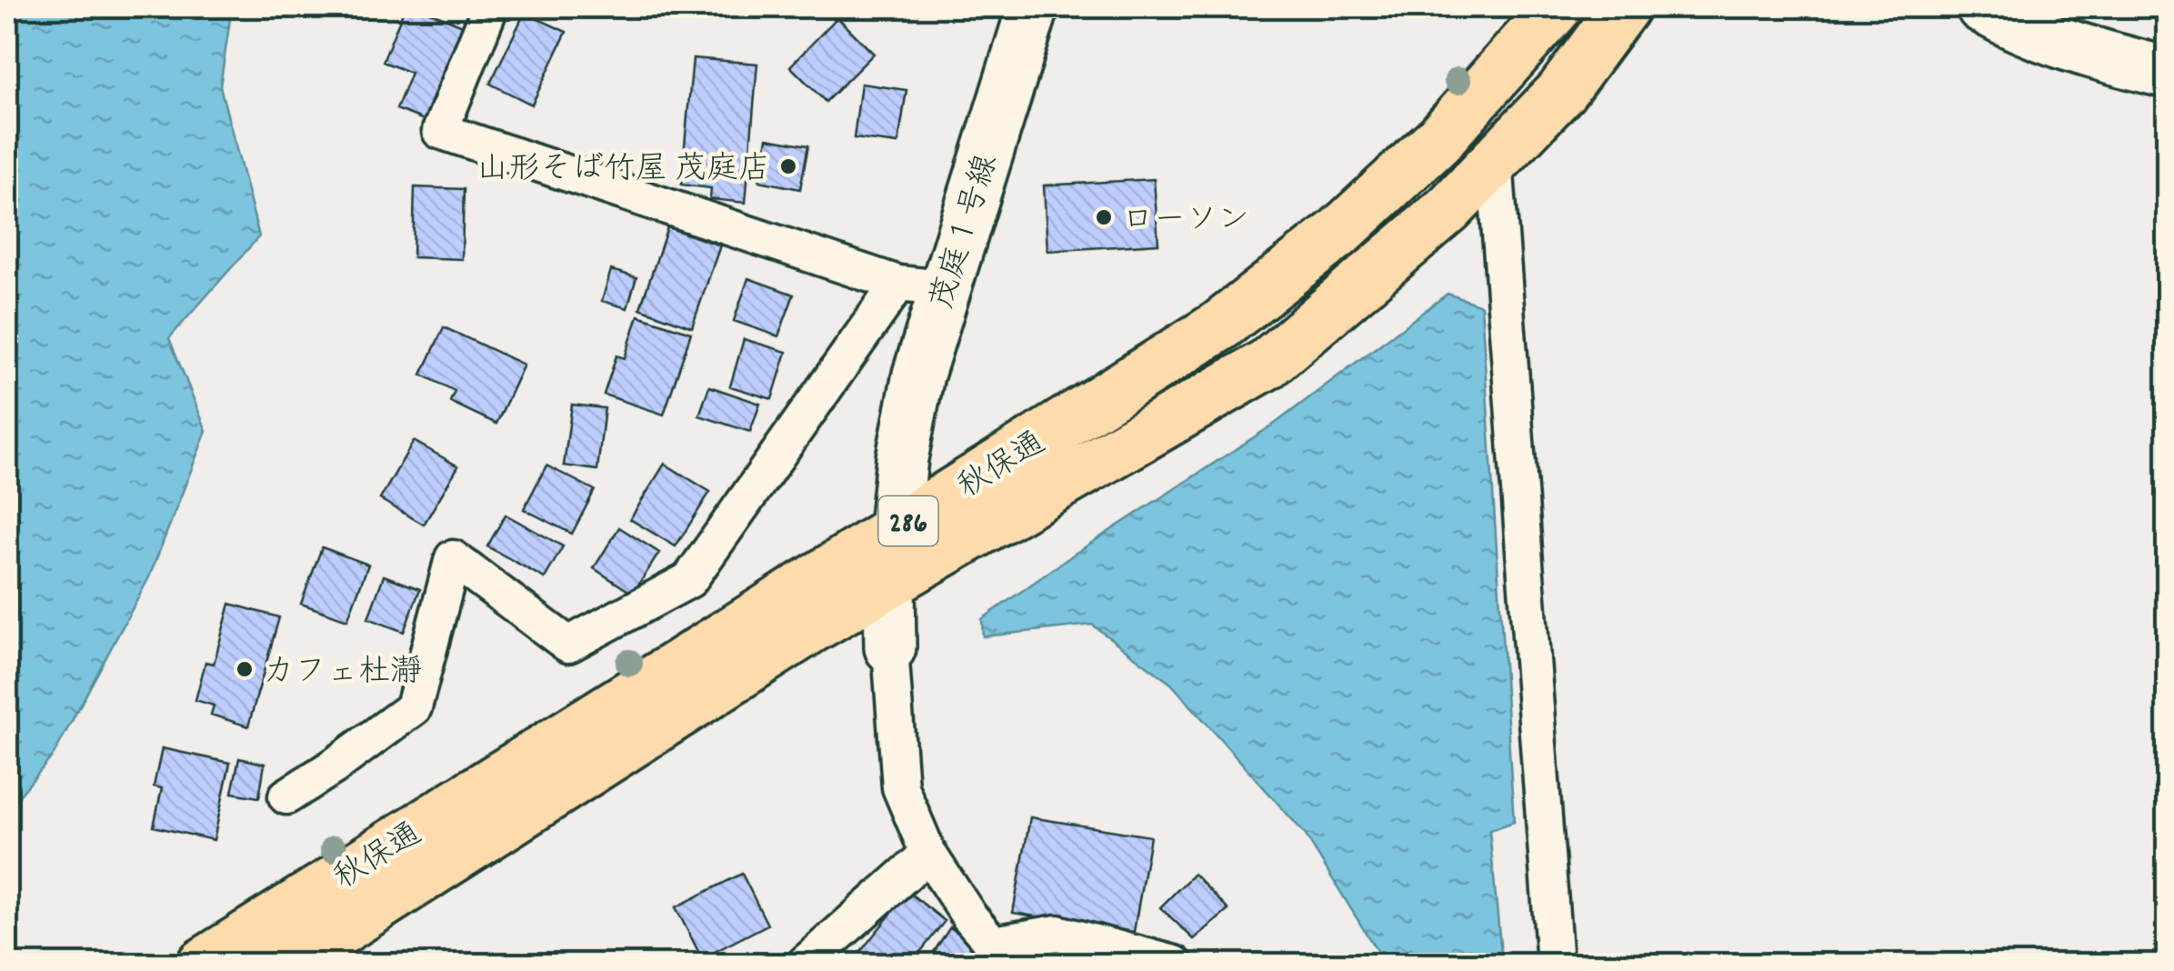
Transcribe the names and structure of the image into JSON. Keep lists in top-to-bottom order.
{
  "streets": {
    "highway": ["秋保通", "286"],
    "street": ["茂庭１号線"]
  },
  "crossings": [
    ["茂庭１号線", "秋保通"]
  ],
  "places": ["山形そば竹屋 茂庭店", "ローソン", "カフェ杜瀞"]
}
